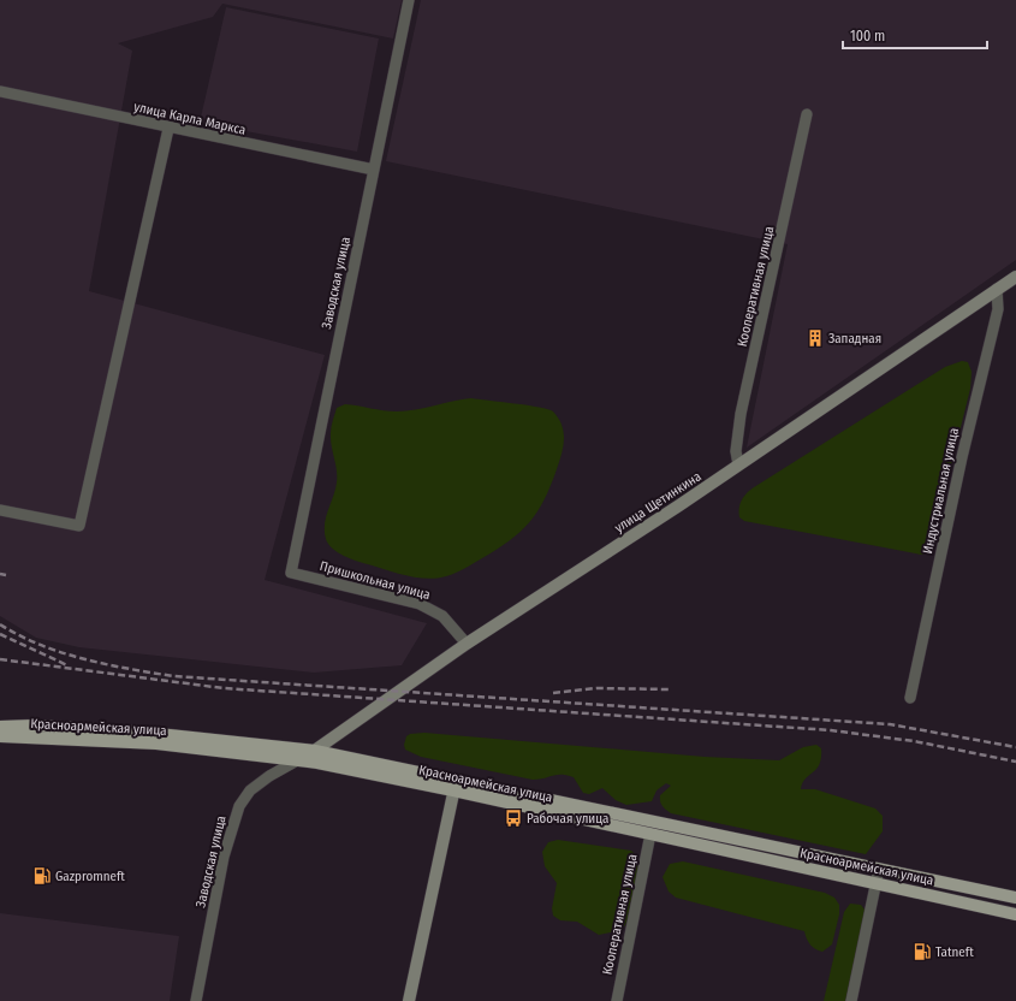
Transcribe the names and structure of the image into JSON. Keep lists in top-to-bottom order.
{
  "streets": {
    "main road": ["Красноармейская улица"],
    "street": [
      "улица Карла Маркса",
      "Заводская улица",
      "Кооперативная улица",
      "Индустриальная улица",
      "улица Щетинкина",
      "Пришкольная улица"
    ]
  },
  "crossings": [
    ["улица Карла Маркса", "Заводская улица"],
    ["Заводская улица", "улица Щетинкина"],
    ["Заводская улица", "Пришкольная улица"],
    ["Заводская улица", "Красноармейская улица"],
    ["Кооперативная улица", "улица Щетинкина"],
    ["Кооперативная улица", "Красноармейская улица"],
    ["Индустриальная улица", "улица Щетинкина"],
    ["улица Щетинкина", "Пришкольная улица"],
    ["улица Щетинкина", "Красноармейская улица"]
  ],
  "places": {
    "building": ["Западная"],
    "bus stop": ["Рабочая улица"],
    "fuel station": ["Gazpromneft", "Tatneft"]
  },
  "scale_bar": "100 m"
}
